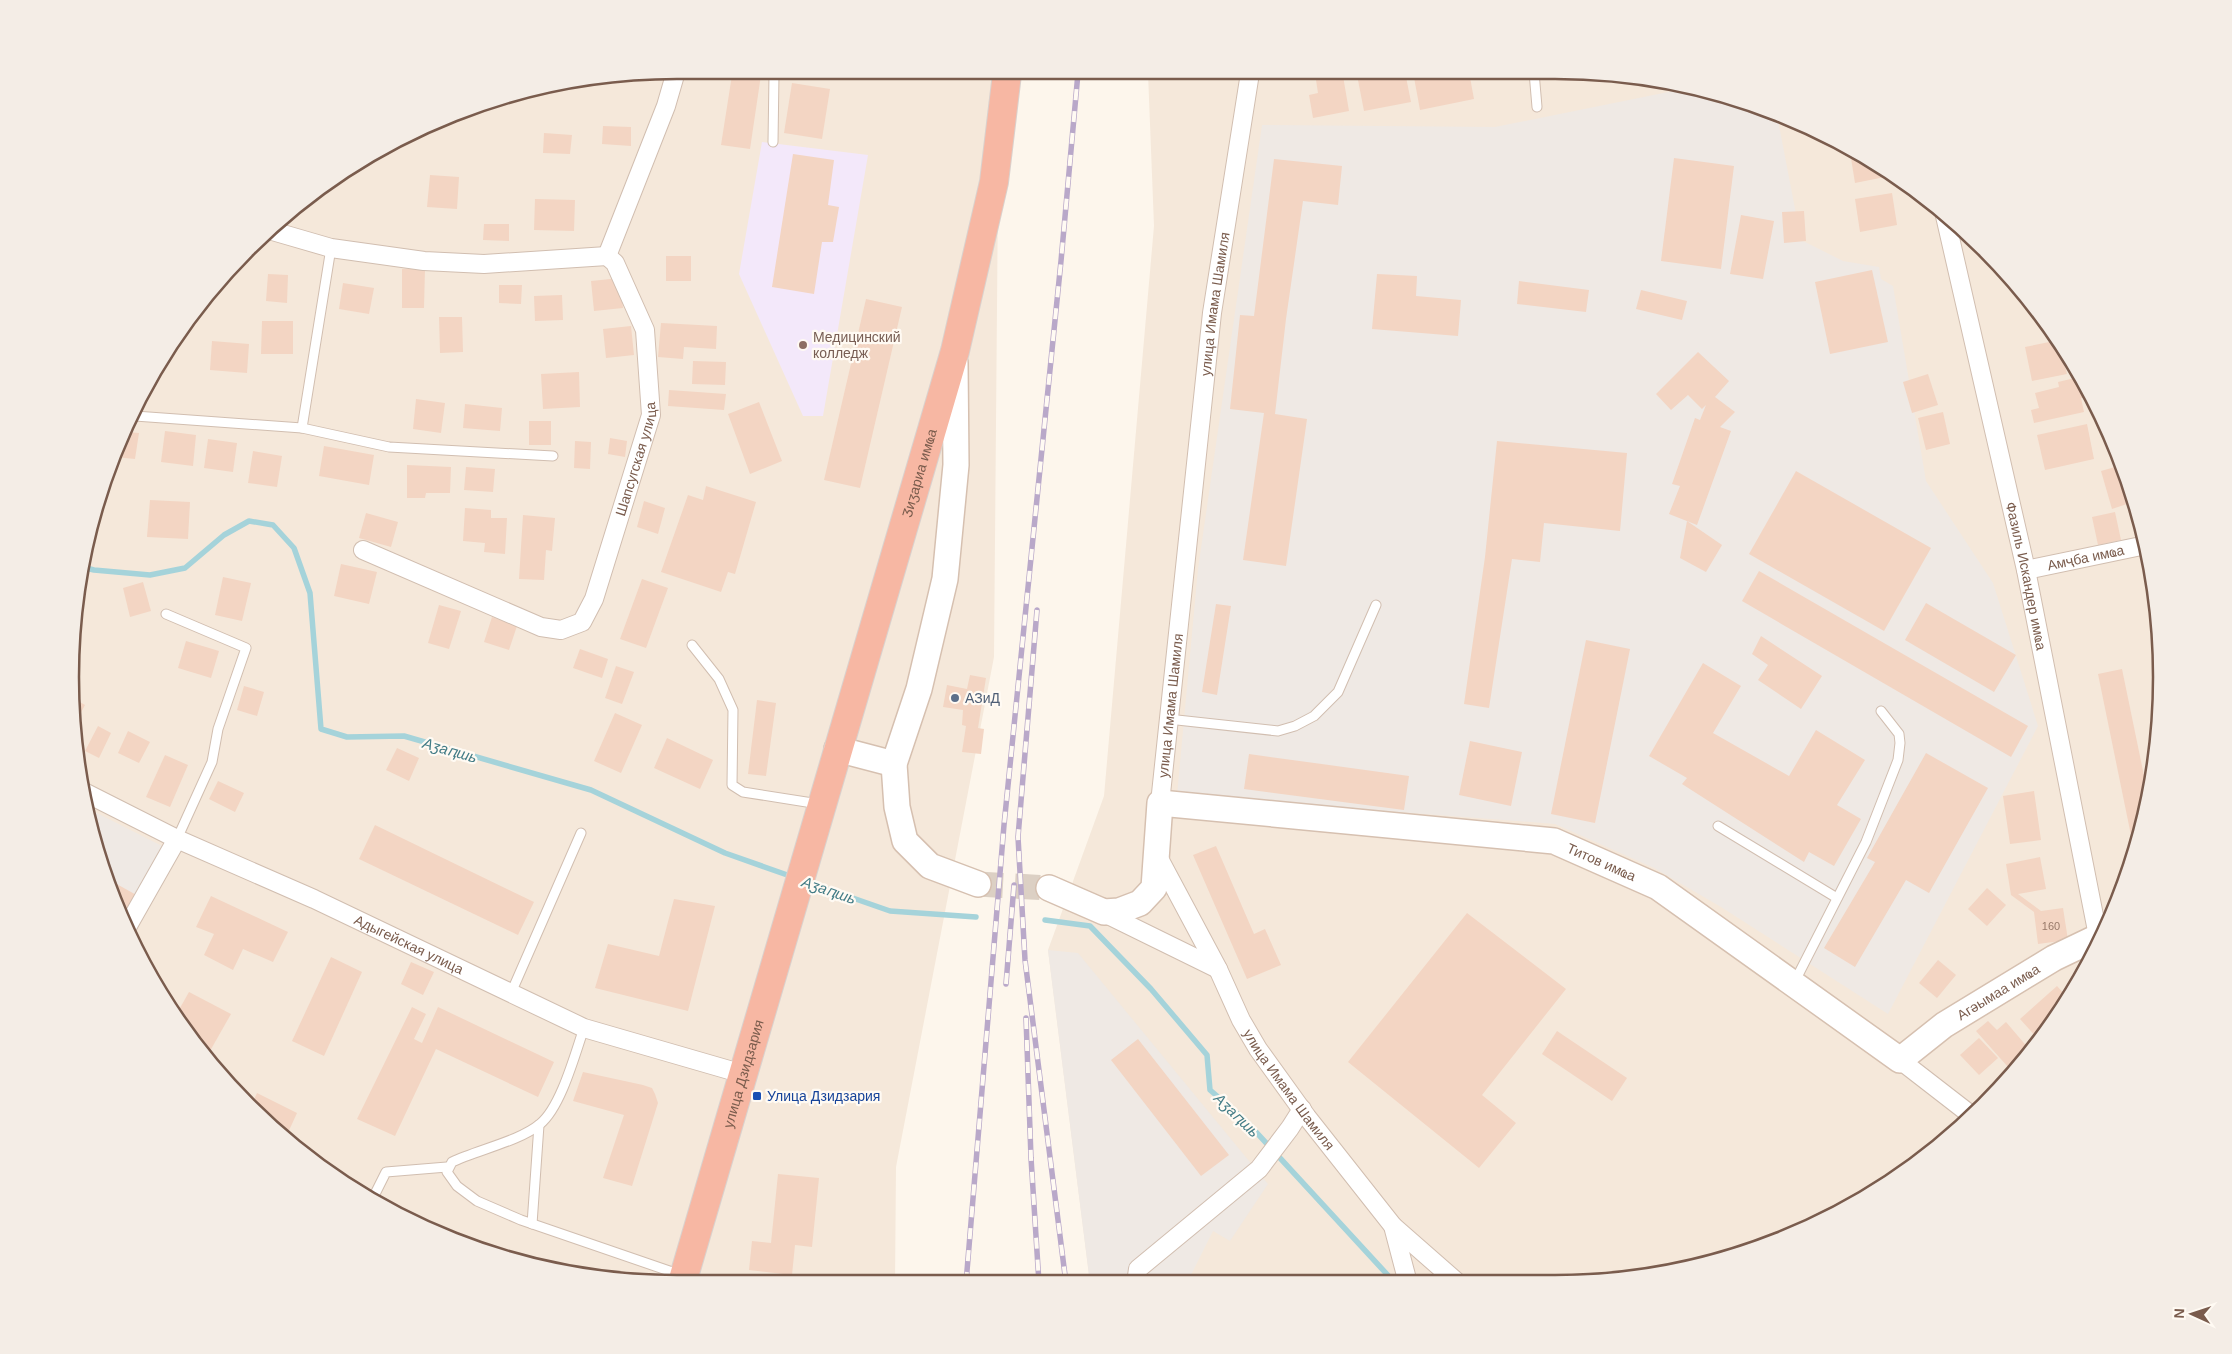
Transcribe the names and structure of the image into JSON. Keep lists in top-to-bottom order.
{
  "streets": {
    "highway": ["Ӡиӡариа имҩа", "улица Дзидзария"],
    "street": [
      "улица Имама Шамиля",
      "Шапсугская улица",
      "Амҷба имҩа",
      "Фазиль Искандер имҩа",
      "Титов имҩа",
      "Адыгейская улица",
      "Агәымаа имҩа"
    ]
  },
  "crossings": [
    ["улица Имама Шамиля", "Титов имҩа"],
    ["Ӡиӡариа имҩа", "улица Дзидзария"],
    ["Амҷба имҩа", "Фазиль Искандер имҩа"],
    ["Титов имҩа", "Агәымаа имҩа"],
    ["Адыгейская улица", "улица Дзидзария"]
  ],
  "water": ["Аӡаԥшь"],
  "places": {
    "other": ["Медицинский колледж", "АЗиД"],
    "transit": ["Улица Дзидзария"]
  },
  "house_numbers": ["160"],
  "north": "left"
}
